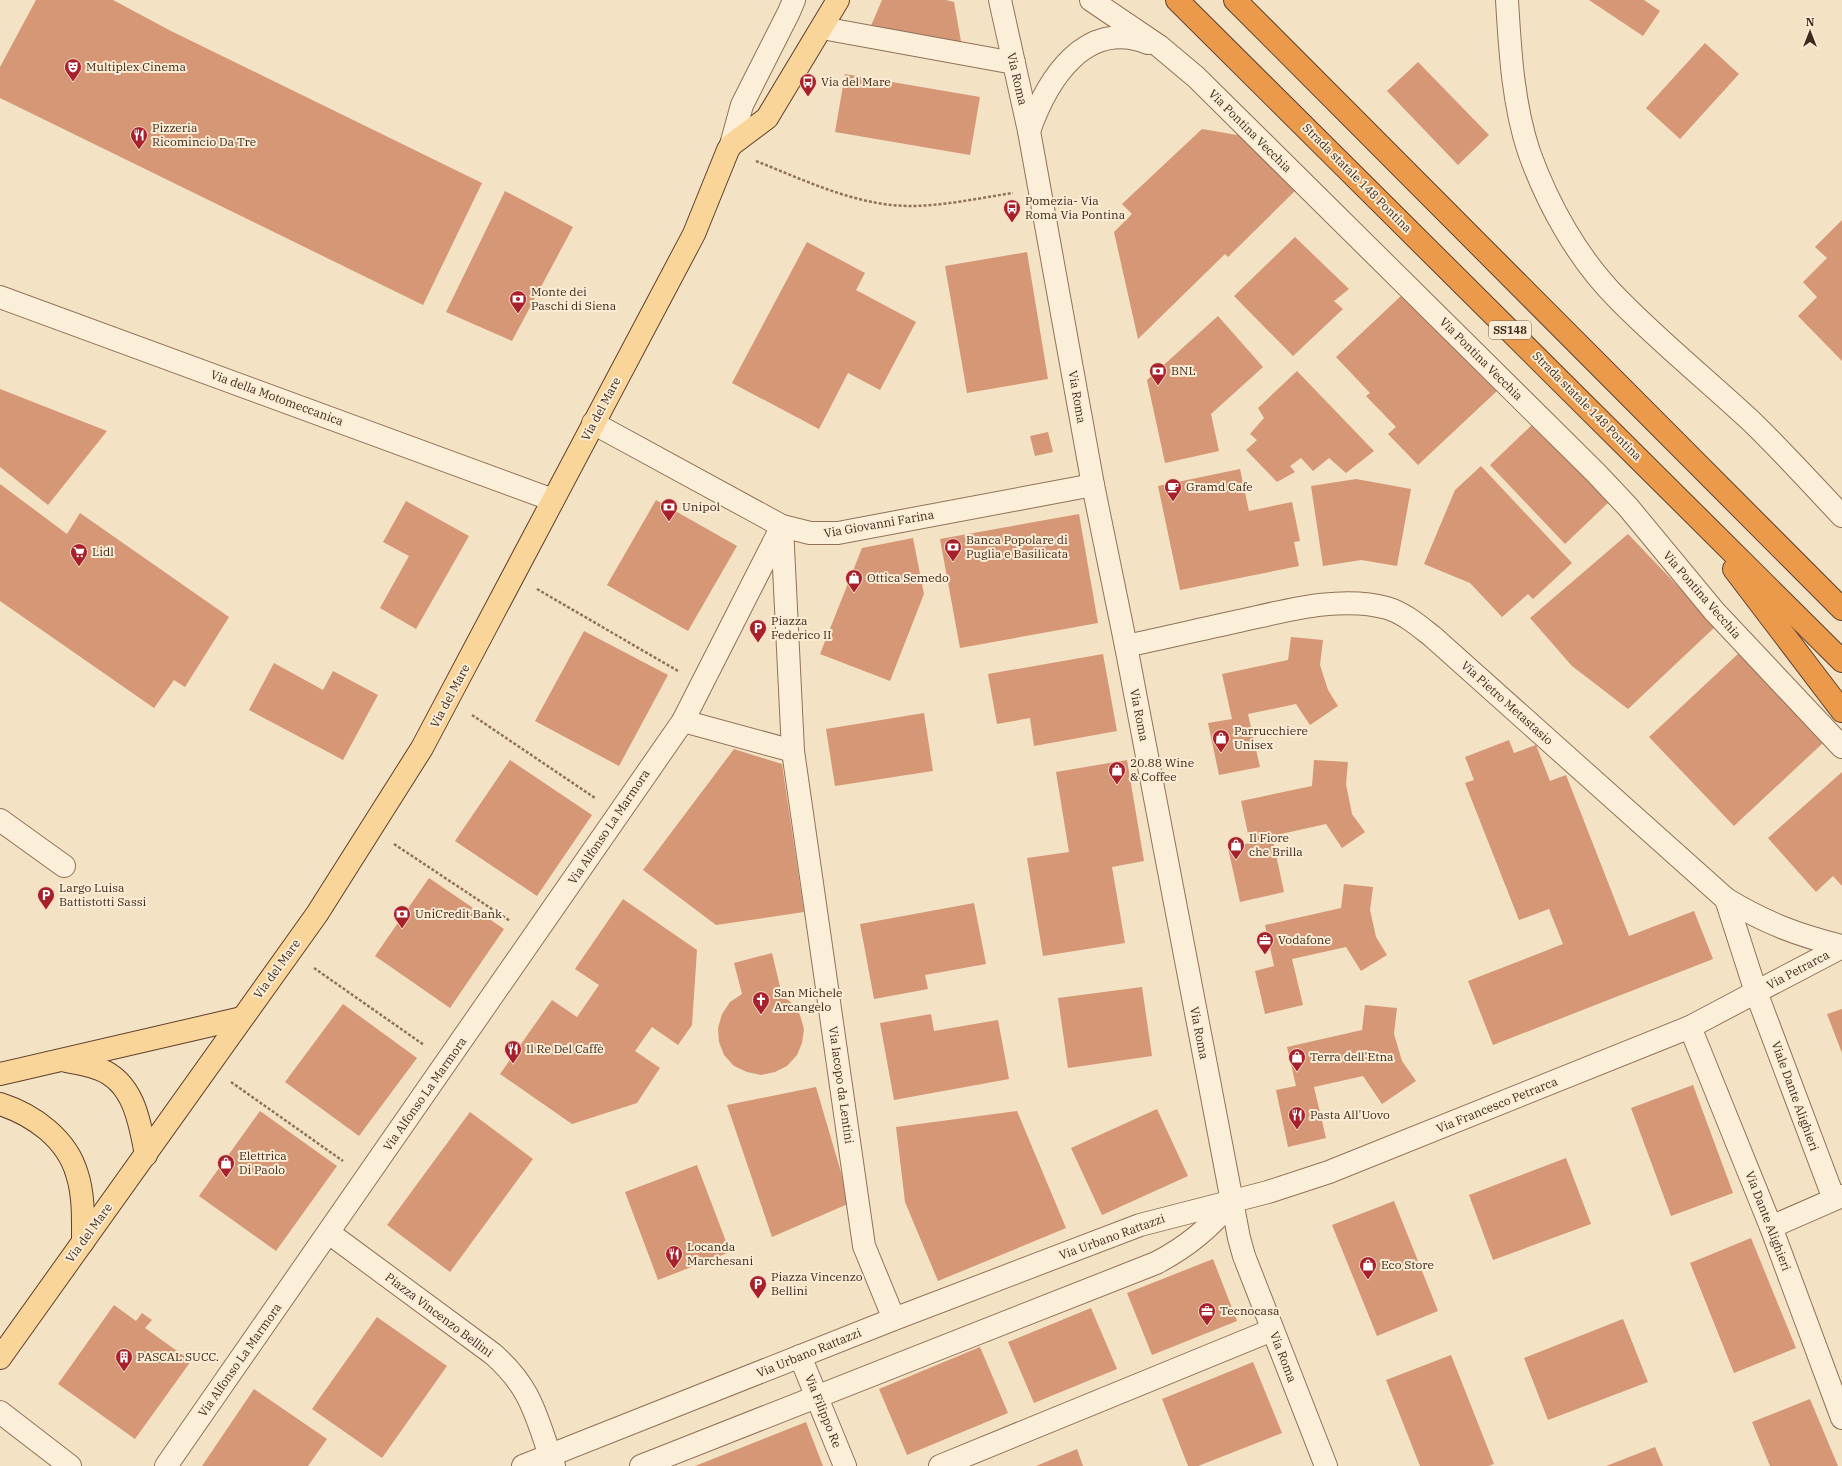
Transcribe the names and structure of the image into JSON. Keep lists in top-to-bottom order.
{
  "streets": {
    "highway": ["Strada statale 148 Pontina", "SS148"],
    "main road": ["Via del Mare"],
    "street": [
      "Via Roma",
      "Via Pontina Vecchia",
      "Via della Motomeccanica",
      "Via Giovanni Farina",
      "Via Pietro Metastasio",
      "Via Alfonso La Marmora",
      "Via Petrarca",
      "Via Iacopo da Lentini",
      "Viale Dante Alighieri",
      "Via Francesco Petrarca",
      "Via Dante Alighieri",
      "Via Urbano Rattazzi",
      "Piazza Vincenzo Bellini",
      "Via Filippo Re"
    ]
  },
  "crossings": [
    ["Via Roma", "Via Giovanni Farina"],
    ["Via Roma", "Via Pietro Metastasio"],
    ["Via Roma", "Via Francesco Petrarca"],
    ["Via Roma", "Via Urbano Rattazzi"],
    ["Via della Motomeccanica", "Via del Mare"],
    ["Via del Mare", "Via Giovanni Farina"],
    ["Via Pietro Metastasio", "Via Petrarca"],
    ["Via Alfonso La Marmora", "Piazza Vincenzo Bellini"],
    ["Via Petrarca", "Viale Dante Alighieri"],
    ["Via Petrarca", "Via Francesco Petrarca"],
    ["Via Iacopo da Lentini", "Via Urbano Rattazzi"],
    ["Viale Dante Alighieri", "Via Francesco Petrarca"],
    ["Via Francesco Petrarca", "Via Dante Alighieri"],
    ["Via Francesco Petrarca", "Via Urbano Rattazzi"],
    ["Via Urbano Rattazzi", "Piazza Vincenzo Bellini"],
    ["Via Urbano Rattazzi", "Via Filippo Re"]
  ],
  "places": {
    "theatre": ["Multiplex Cinema"],
    "bus stop": ["Via del Mare", "Pomezia- Via Roma Via Pontina"],
    "restaurant": [
      "Pizzeria Ricomincio Da Tre",
      "Il Re Del Caffè",
      "Pasta All'Uovo",
      "Locanda Marchesani"
    ],
    "bank": [
      "Monte dei Paschi di Siena",
      "BNL",
      "Unipol",
      "Banca Popolare di Puglia e Basilicata",
      "UniCredit Bank"
    ],
    "cafe": ["Gramd Cafe"],
    "supermarket": ["Lidl"],
    "shop": [
      "Ottica Semedo",
      "Parrucchiere Unisex",
      "20.88 Wine & Coffee",
      "Il Fiore che Brilla",
      "Terra dell'Etna",
      "Elettrica Di Paolo",
      "Eco Store"
    ],
    "parking": ["Piazza Federico II", "Largo Luisa Battistotti Sassi", "Piazza Vincenzo Bellini"],
    "office": ["Vodafone", "Tecnocasa"],
    "church": ["San Michele Arcangelo"],
    "building": ["PASCAL SUCC."]
  },
  "north": "top"
}
